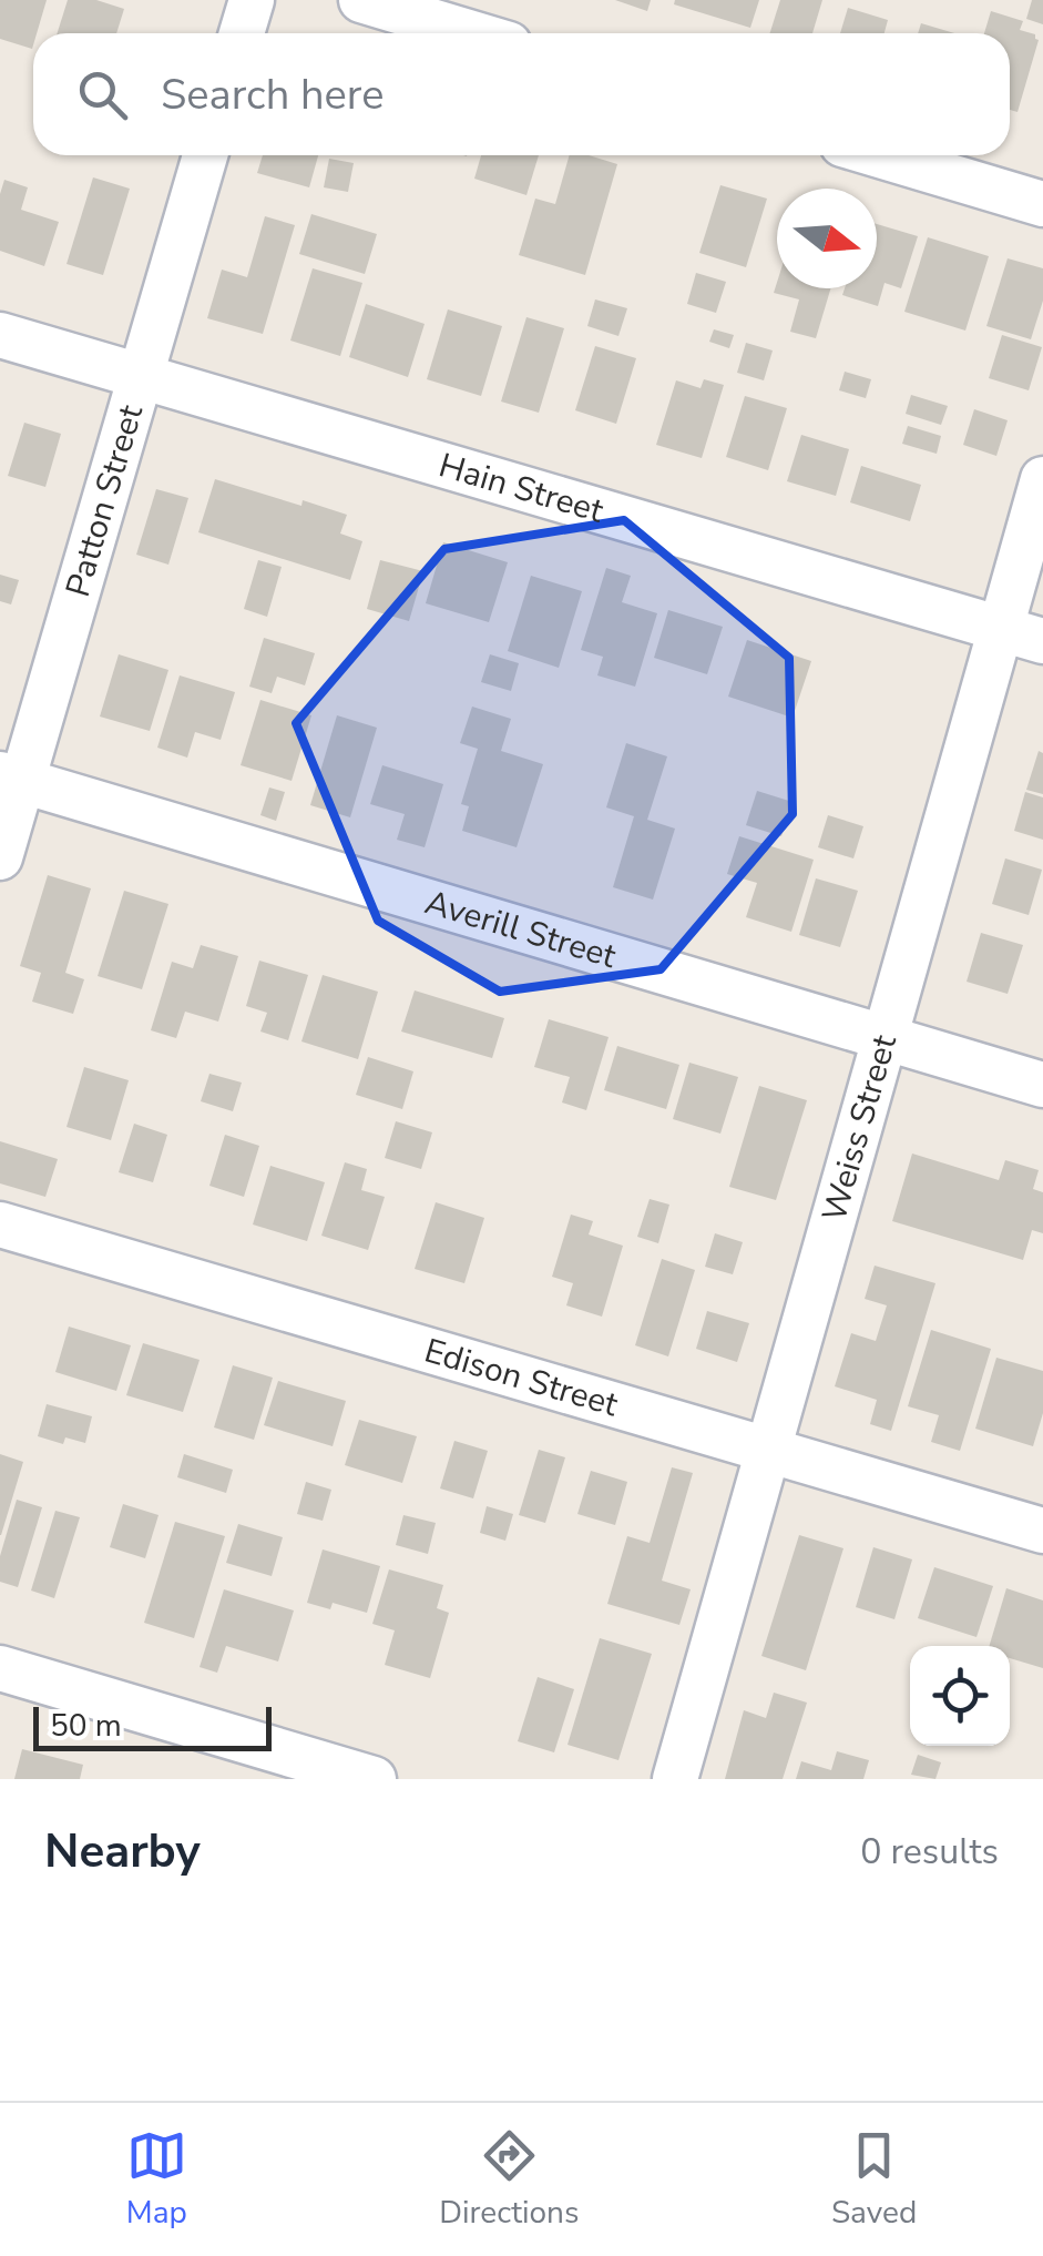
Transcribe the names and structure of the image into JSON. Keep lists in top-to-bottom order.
{
  "streets": {
    "street": [
      "Hain Street",
      "Patton Street",
      "Averill Street",
      "Weiss Street",
      "Edison Street"
    ]
  },
  "crossings": [
    ["Hain Street", "Patton Street"],
    ["Hain Street", "Weiss Street"],
    ["Patton Street", "Averill Street"],
    ["Averill Street", "Weiss Street"],
    ["Weiss Street", "Edison Street"]
  ],
  "scale_bar": "50 m",
  "north": "right",
  "page": {
    "search": "Search here",
    "scale": "50 m",
    "heading": ["Nearby", "0 results"],
    "nav": ["Map", "Directions", "Saved"]
  }
}
